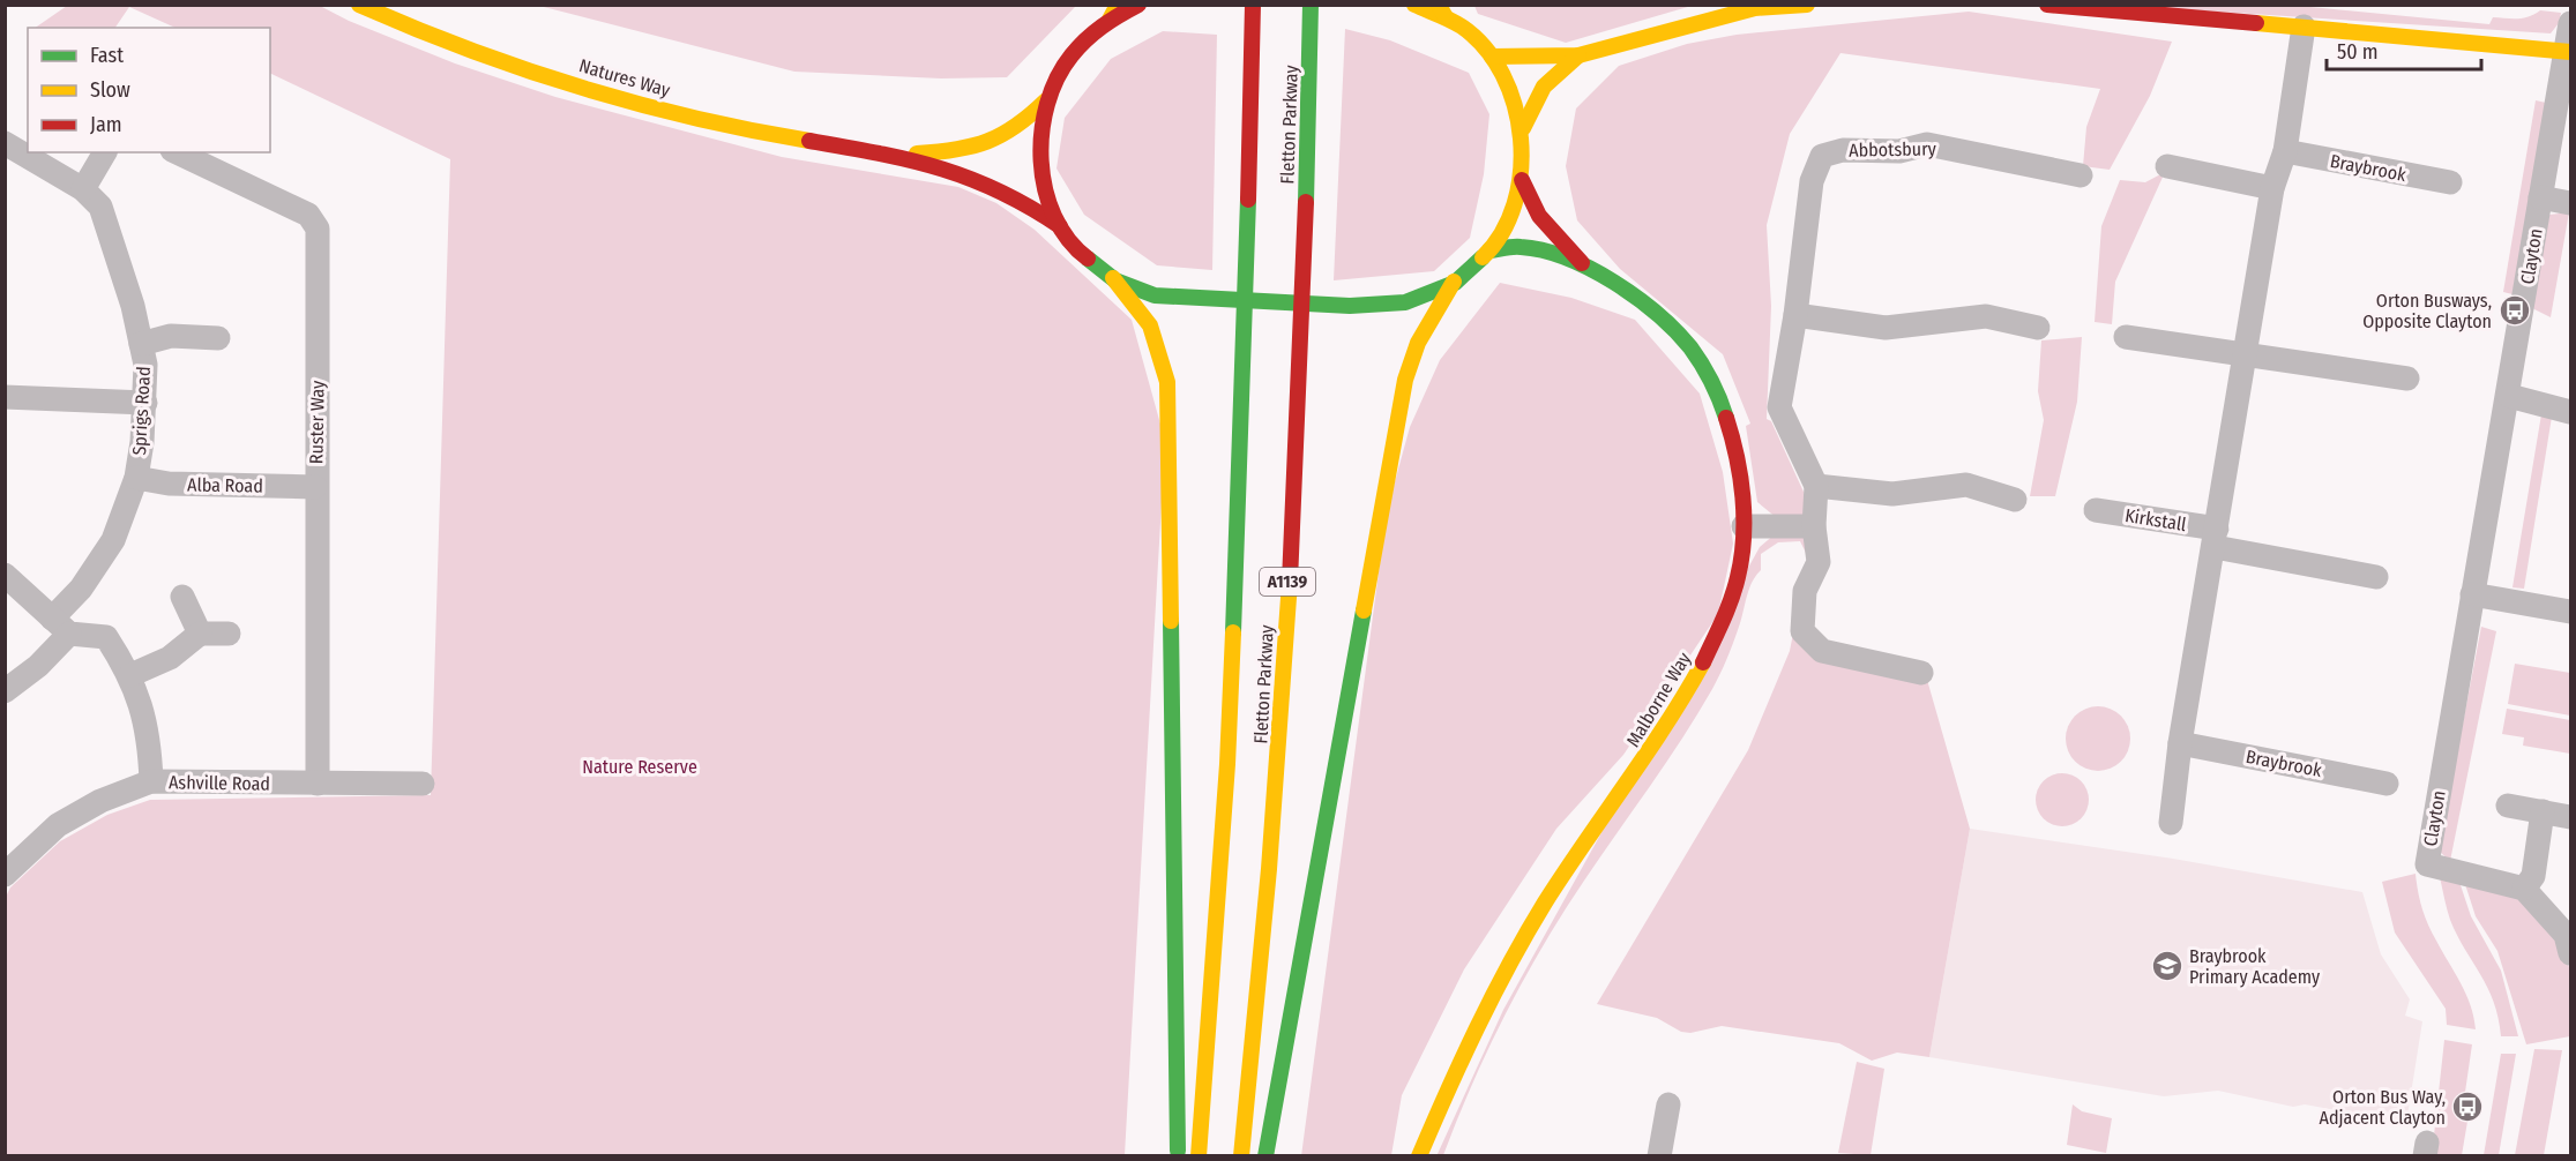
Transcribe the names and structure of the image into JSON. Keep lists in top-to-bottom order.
{
  "streets": {
    "main road": [
      "Natures Way",
      "Fletton Parkway",
      "A1139",
      "Malborne Way"
    ],
    "street": [
      "Abbotsbury",
      "Braybrook",
      "Clayton",
      "Sprigs Road",
      "Ruster Way",
      "Alba Road",
      "Kirkstall",
      "Ashville Road"
    ]
  },
  "crossings": [
    ["Sprigs Road", "Alba Road"],
    ["Ruster Way", "Alba Road"],
    ["Ruster Way", "Ashville Road"]
  ],
  "parks": ["Nature Reserve"],
  "places": {
    "bus stop": ["Orton Busways, Opposite Clayton", "Orton Bus Way, Adjacent Clayton"],
    "school or university": ["Braybrook Primary Academy"]
  },
  "legend": ["Fast", "Slow", "Jam"],
  "scale_bar": "50 m"
}
